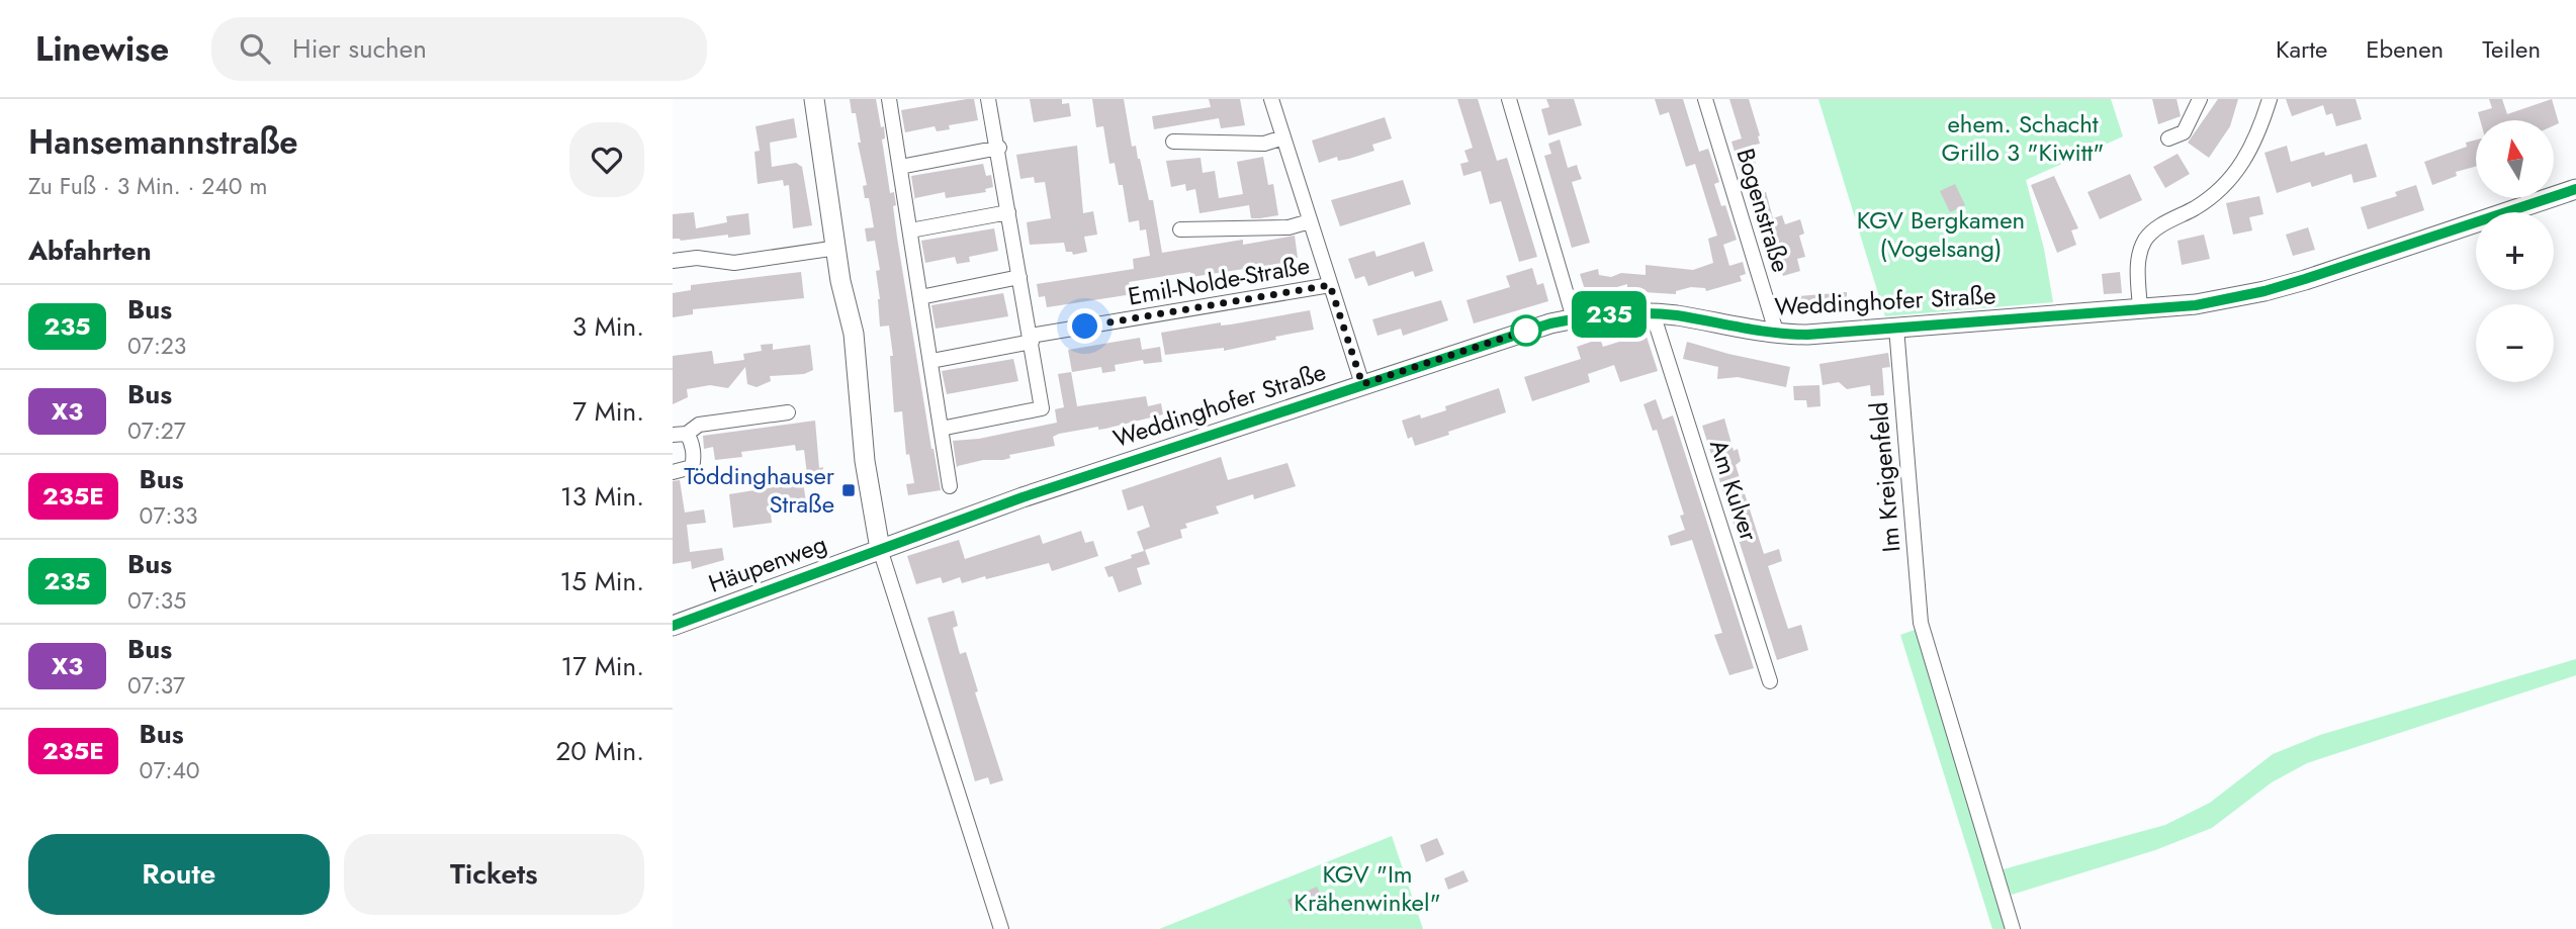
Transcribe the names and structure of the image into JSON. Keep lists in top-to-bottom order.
{
  "streets": {
    "street": [
      "Bogenstraße",
      "Emil-Nolde-Straße",
      "Weddinghofer Straße",
      "Im Kreigenfeld",
      "Am Kulver",
      "Häupenweg"
    ]
  },
  "crossings": [
    ["Bogenstraße", "Weddinghofer Straße"],
    ["Weddinghofer Straße", "Im Kreigenfeld"],
    ["Weddinghofer Straße", "Am Kulver"],
    ["Weddinghofer Straße", "Häupenweg"]
  ],
  "parks": ["ehem. Schacht Grillo 3 \"Kiwitt\"", "KGV Bergkamen (Vogelsang)", "KGV \"Im Krähenwinkel\""],
  "places": {
    "transit": ["Töddinghauser Straße"]
  },
  "lines": ["bus line 235"],
  "north": "top",
  "page": {
    "header": "Linewise",
    "search": "Hier suchen",
    "nav": ["Karte", "Ebenen", "Teilen"],
    "heading": [
      ["Hansemannstraße", "Zu Fuß · 3 Min. · 240 m"],
      "Abfahrten"
    ],
    "on_map": "235",
    "map_buttons": ["+", "−"],
    "list": [
      {
        "mark": "235",
        "name": "Bus",
        "note": "07:23",
        "value": "3 Min."
      },
      {
        "mark": "X3",
        "name": "Bus",
        "note": "07:27",
        "value": "7 Min."
      },
      {
        "mark": "235E",
        "name": "Bus",
        "note": "07:33",
        "value": "13 Min."
      },
      {
        "mark": "235",
        "name": "Bus",
        "note": "07:35",
        "value": "15 Min."
      },
      {
        "mark": "X3",
        "name": "Bus",
        "note": "07:37",
        "value": "17 Min."
      },
      {
        "mark": "235E",
        "name": "Bus",
        "note": "07:40",
        "value": "20 Min."
      }
    ],
    "buttons": ["Route", "Tickets"]
  }
}
